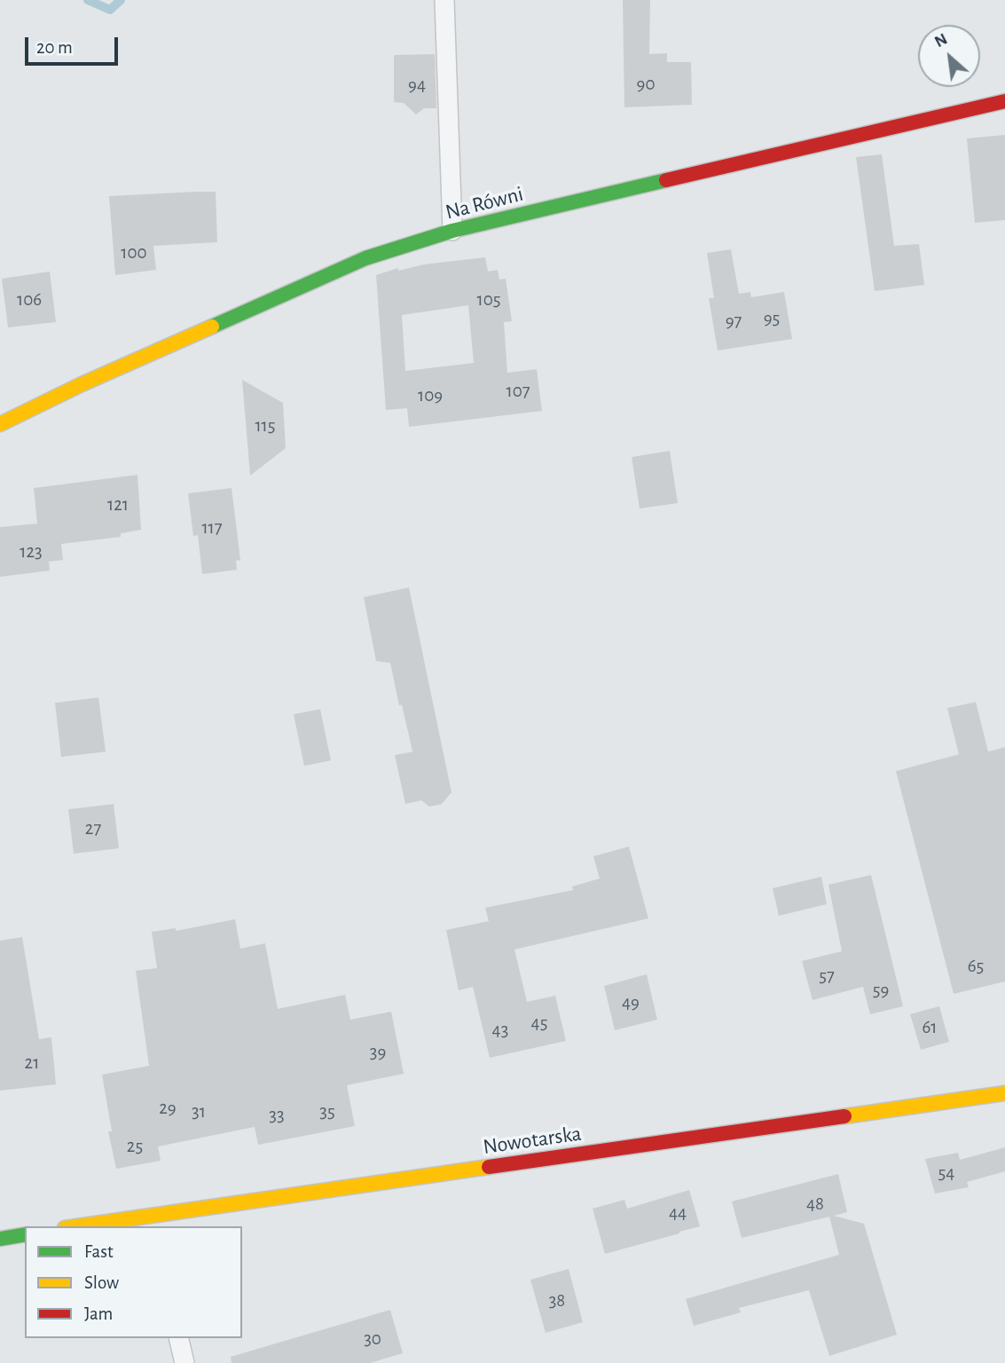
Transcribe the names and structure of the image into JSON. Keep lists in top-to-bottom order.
{
  "streets": {
    "street": ["Na Równi", "Nowotarska"]
  },
  "house_numbers": [
    "90",
    "94",
    "100",
    "106",
    "105",
    "95",
    "97",
    "107",
    "109",
    "115",
    "121",
    "117",
    "123",
    "27",
    "65",
    "57",
    "59",
    "49",
    "45",
    "61",
    "43",
    "39",
    "21",
    "29",
    "31",
    "35",
    "33",
    "25",
    "54",
    "48",
    "44",
    "38",
    "30"
  ],
  "legend": ["Fast", "Slow", "Jam"],
  "scale_bar": "20 m",
  "north": "top left"
}
